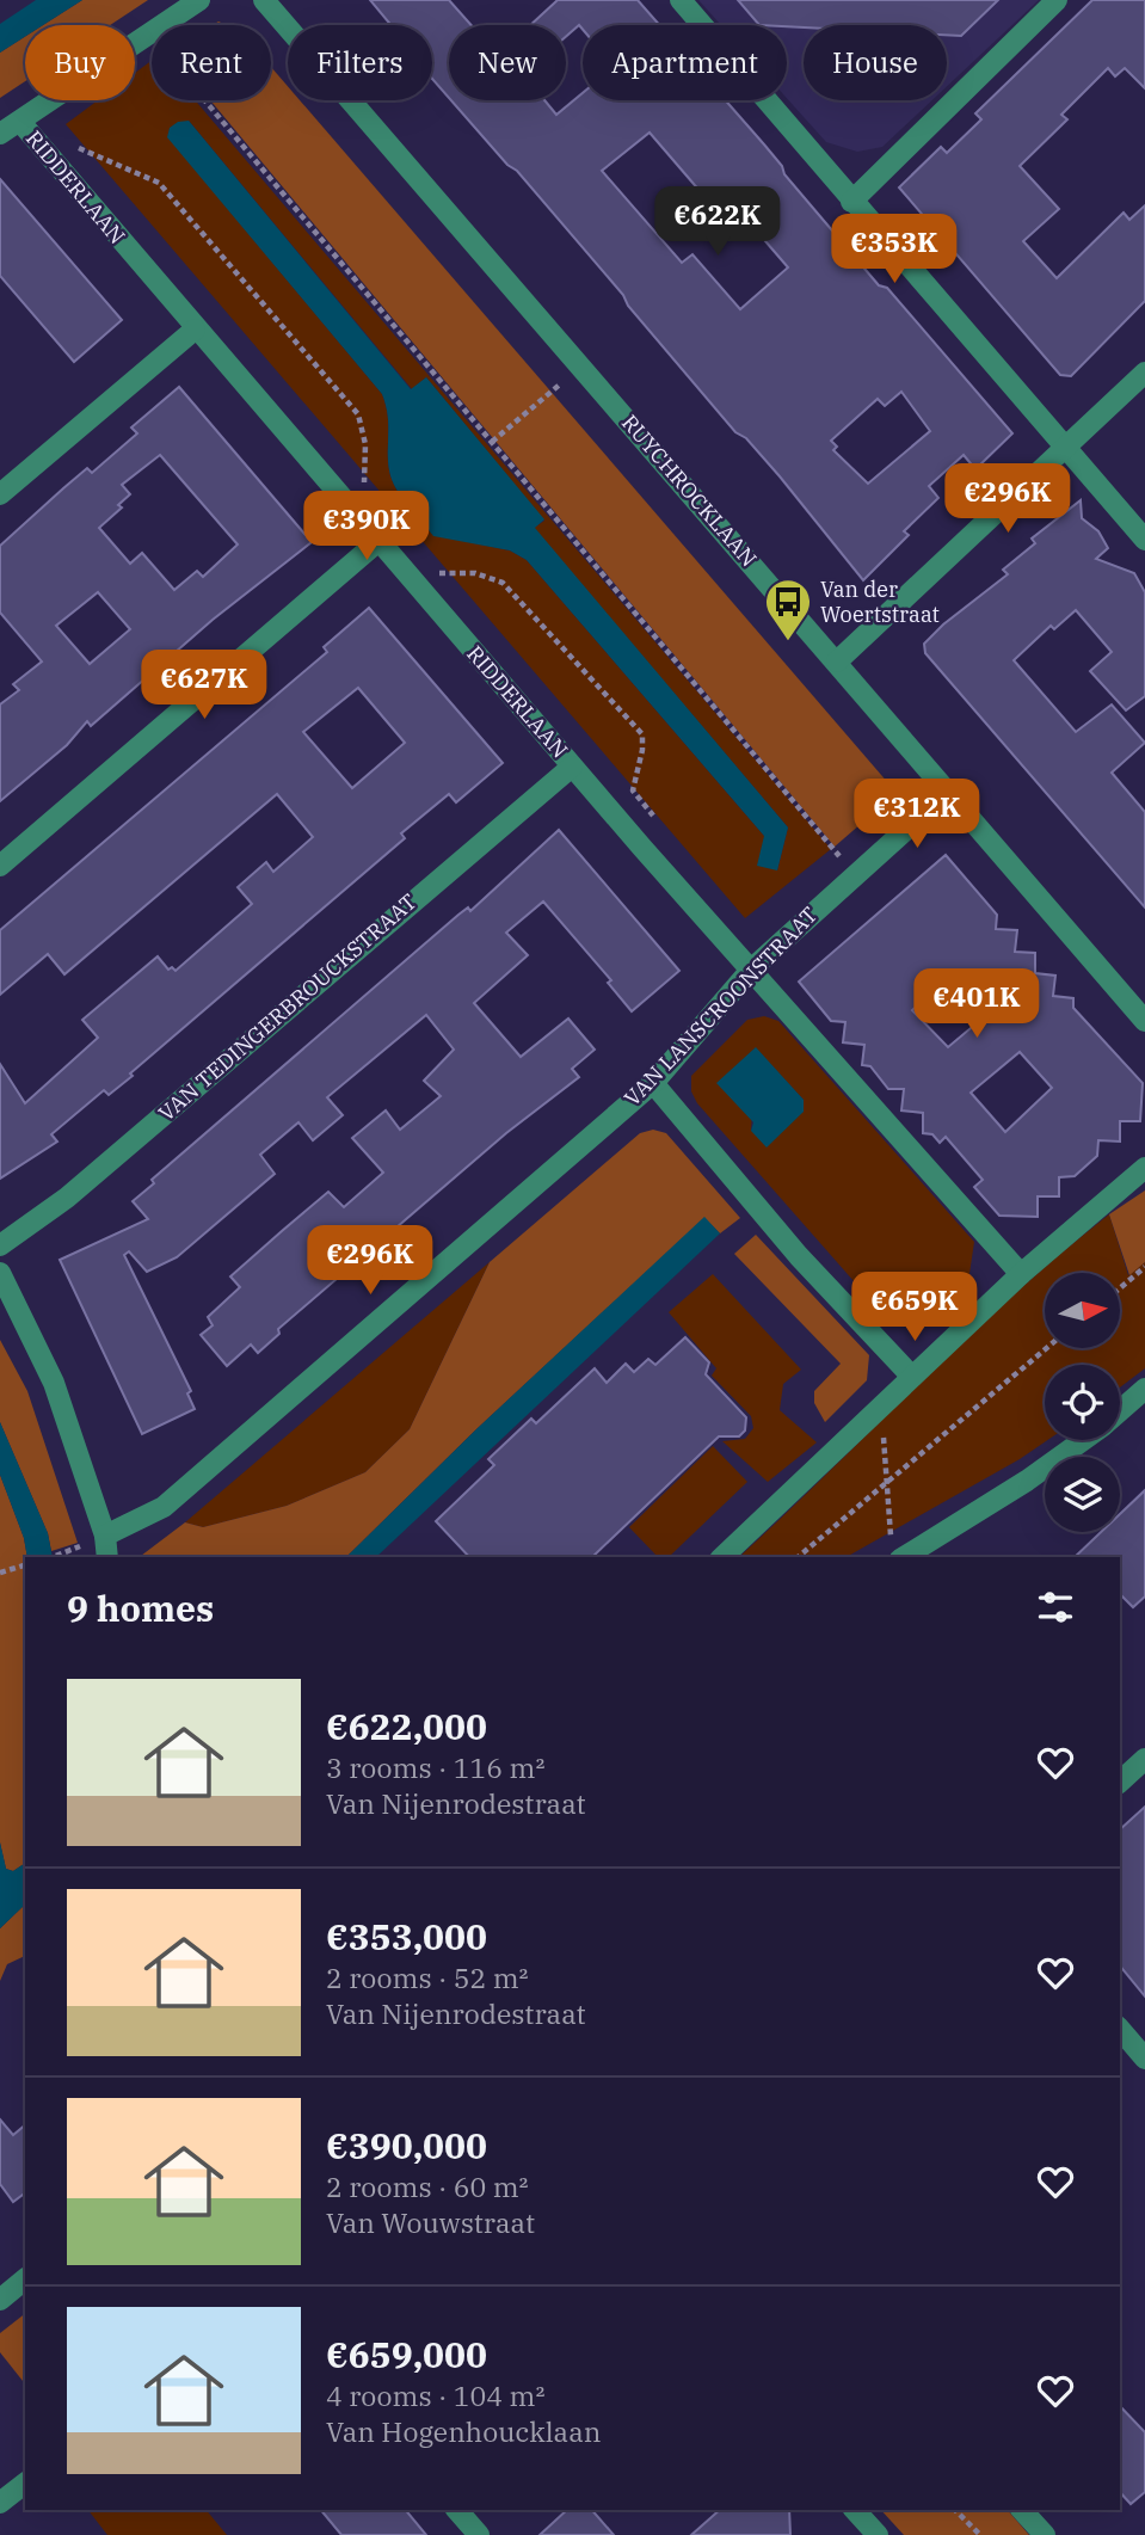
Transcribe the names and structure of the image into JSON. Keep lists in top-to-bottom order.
{
  "streets": {
    "street": [
      "RIDDERLAAN",
      "RUYCHROCKLAAN",
      "VAN LANSCROONSTRAAT",
      "VAN TEDINGERBROUCKSTRAAT"
    ]
  },
  "crossings": [
    ["RIDDERLAAN", "VAN LANSCROONSTRAAT"],
    ["RIDDERLAAN", "VAN TEDINGERBROUCKSTRAAT"],
    ["RUYCHROCKLAAN", "VAN LANSCROONSTRAAT"]
  ],
  "places": {
    "bus stop": ["Van der Woertstraat"]
  },
  "north": "right",
  "page": {
    "chip": [
      "Buy",
      "Rent",
      "Filters",
      "New",
      "Apartment",
      "House"
    ],
    "price": [
      "€622K",
      "€353K",
      "€296K",
      "€390K",
      "€627K",
      "€312K",
      "€401K",
      "€296K",
      "€659K"
    ],
    "heading": "9 homes",
    "list": [
      {
        "name": "€622,000",
        "note": "3 rooms · 116 m² · Van Nijenrodestraat"
      },
      {
        "name": "€353,000",
        "note": "2 rooms · 52 m² · Van Nijenrodestraat"
      },
      {
        "name": "€390,000",
        "note": "2 rooms · 60 m² · Van Wouwstraat"
      },
      {
        "name": "€659,000",
        "note": "4 rooms · 104 m² · Van Hogenhoucklaan"
      }
    ]
  }
}
